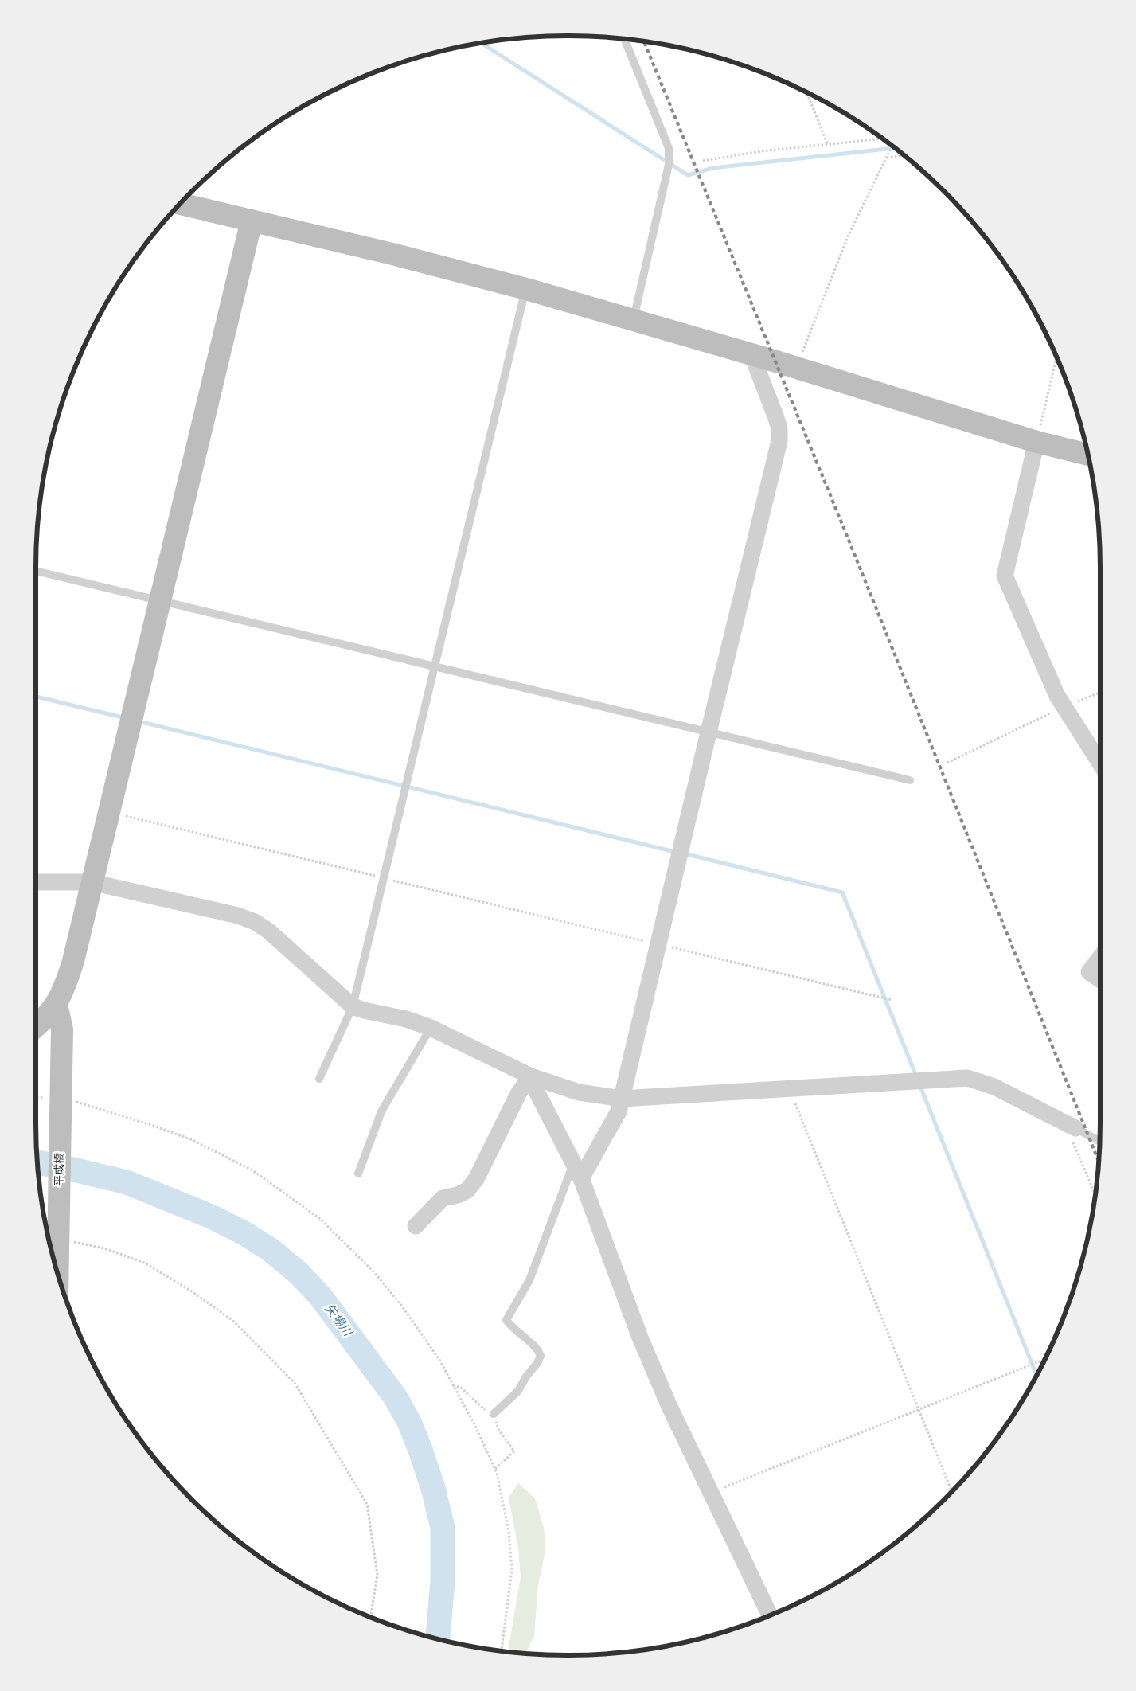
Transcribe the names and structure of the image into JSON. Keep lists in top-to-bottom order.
{
  "streets": {
    "street": ["平成橋"]
  },
  "water": ["矢場川"]
}
